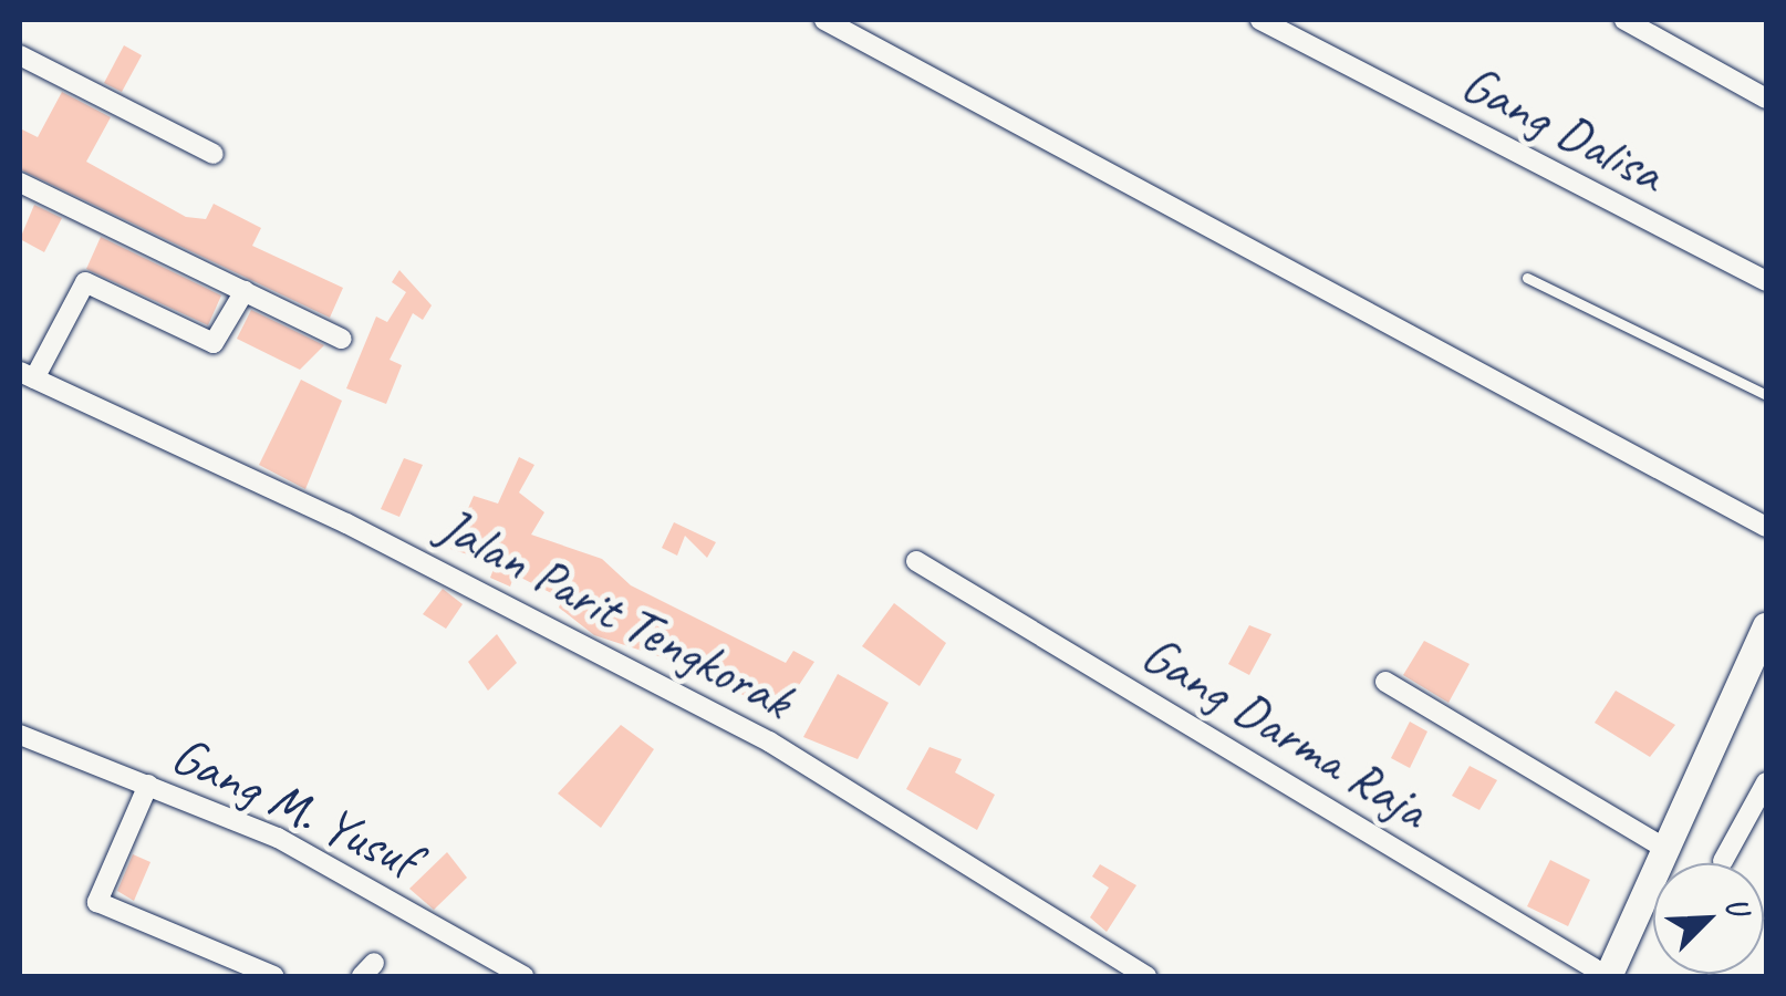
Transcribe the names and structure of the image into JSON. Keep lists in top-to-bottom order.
{
  "streets": {
    "street": [
      "Gang Dalisa",
      "Jalan Parit Tengkorak",
      "Gang Darma Raja",
      "Gang M. Yusuf"
    ]
  },
  "north": "top right"
}
